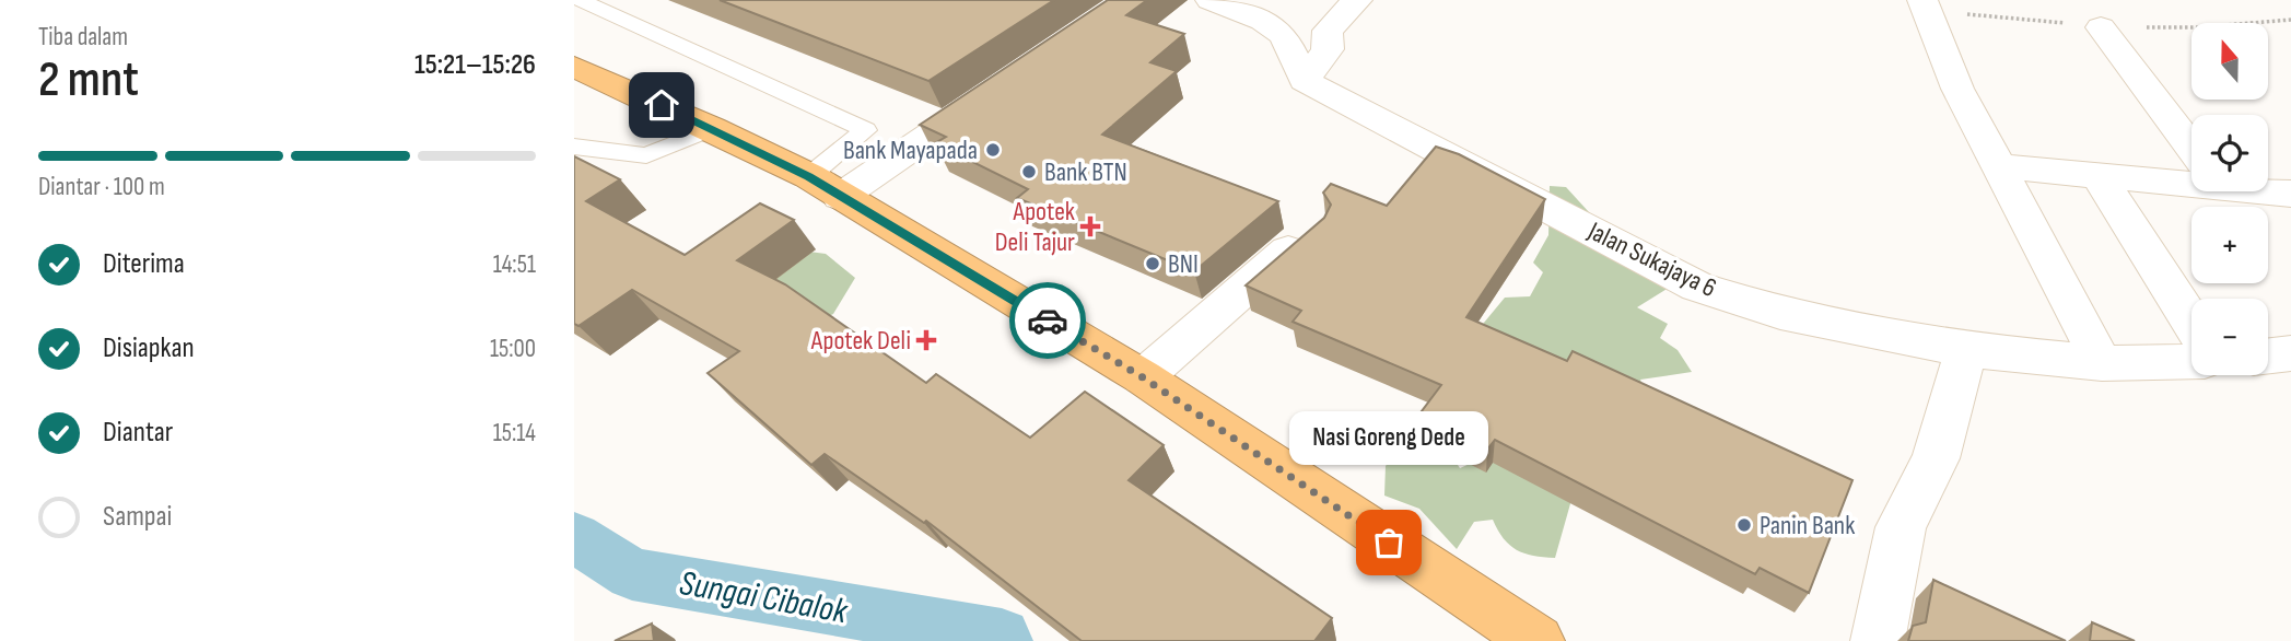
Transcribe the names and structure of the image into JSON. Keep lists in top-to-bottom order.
{
  "streets": {
    "street": ["Jalan Sukajaya 6"]
  },
  "water": ["Sungai Cibalok"],
  "places": {
    "other": [
      "Bank Mayapada",
      "Bank BTN",
      "BNI",
      "Panin Bank",
      "Nasi Goreng Dede"
    ],
    "health": ["Apotek Deli Tajur", "Apotek Deli"]
  },
  "north": "top",
  "page": {
    "heading": ["2 mnt", "Tiba dalam", "15:21–15:26"],
    "map_buttons": ["+", "−"],
    "bar": "Diantar · 100 m",
    "list": [
      ["Diterima", "14:51"],
      ["Disiapkan", "15:00"],
      ["Diantar", "15:14"],
      "Sampai"
    ],
    "bubble": "Nasi Goreng Dede"
  }
}
